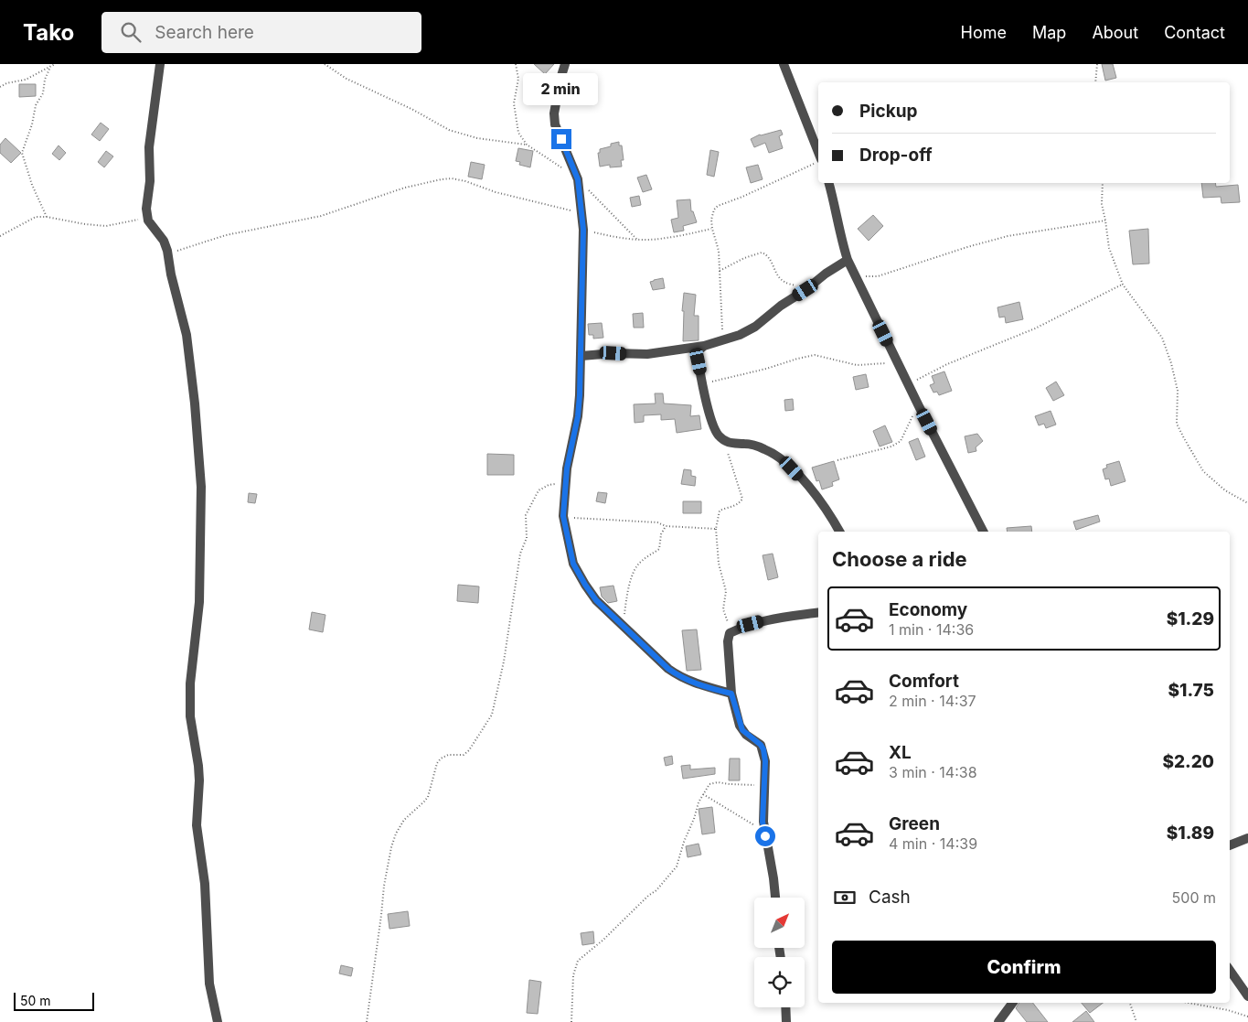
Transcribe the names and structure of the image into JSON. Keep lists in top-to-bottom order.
{
  "scale_bar": "50 m",
  "north": "top right",
  "page": {
    "header": "Tako",
    "search": "Search here",
    "nav": [
      "Home",
      "Map",
      "About",
      "Contact"
    ],
    "bubble": "2 min",
    "banner": ["Pickup", "Drop-off"],
    "heading": "Choose a ride",
    "list": [
      {
        "name": "Economy",
        "note": "1 min · 14:36",
        "value": "$1.29"
      },
      {
        "name": "Comfort",
        "note": "2 min · 14:37",
        "value": "$1.75"
      },
      {
        "name": "XL",
        "note": "3 min · 14:38",
        "value": "$2.20"
      },
      {
        "name": "Green",
        "note": "4 min · 14:39",
        "value": "$1.89"
      }
    ],
    "pay": ["Cash", "500 m"],
    "buttons": "Confirm",
    "scale": "50 m"
  }
}
